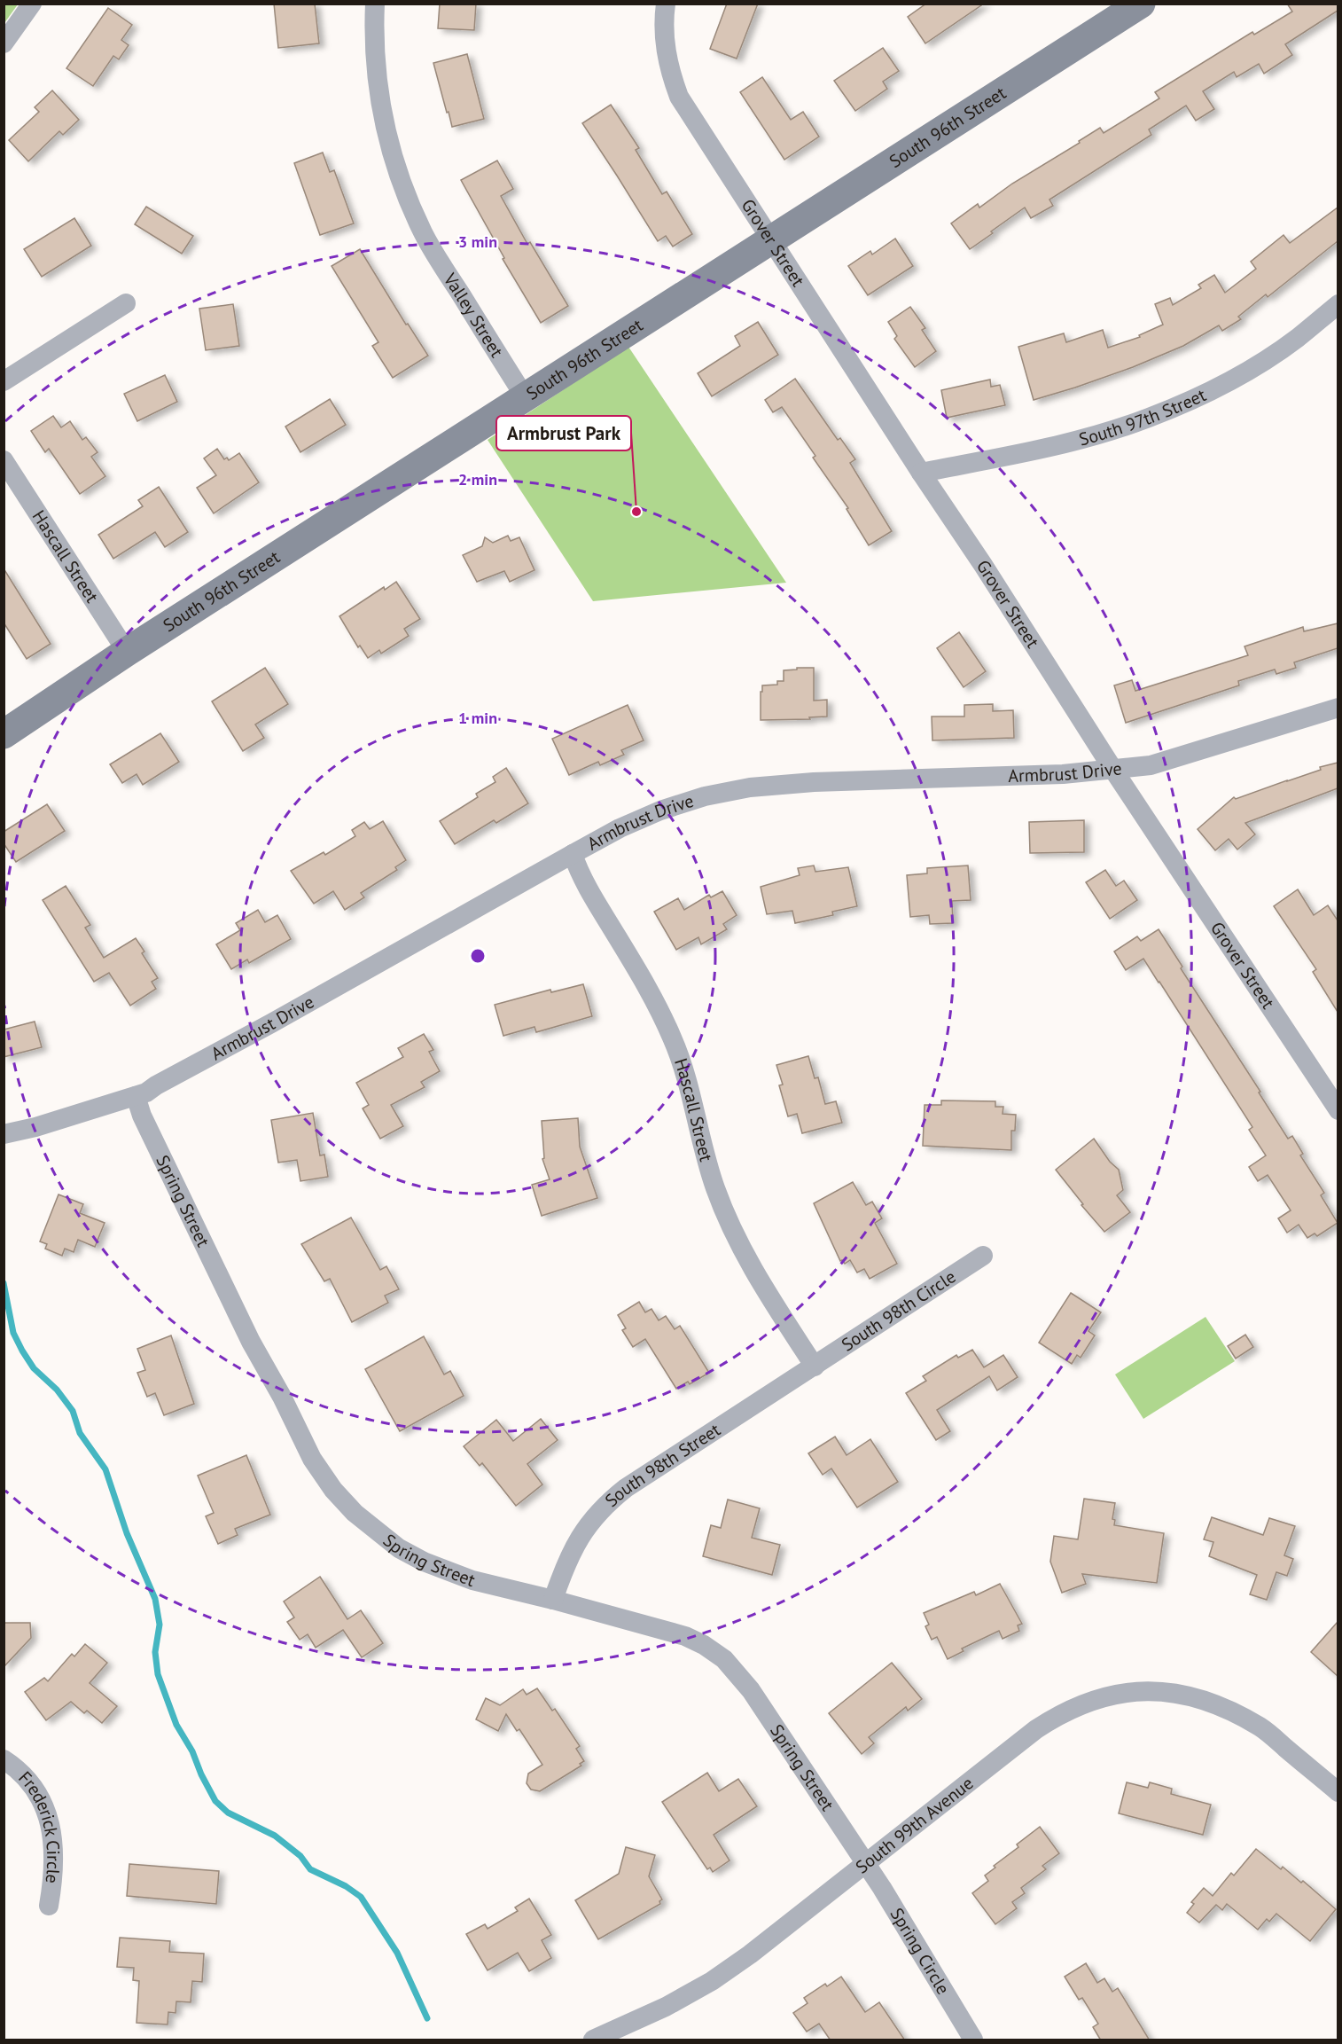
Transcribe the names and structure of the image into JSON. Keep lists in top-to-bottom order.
{
  "streets": {
    "street": [
      "South 96th Street",
      "Grover Street",
      "Valley Street",
      "South 97th Street",
      "Hascall Street",
      "Armbrust Drive",
      "Spring Street",
      "South 98th Circle",
      "South 98th Street",
      "South 99th Avenue",
      "Frederick Circle",
      "Spring Circle"
    ]
  },
  "crossings": [
    ["South 96th Street", "Grover Street"],
    ["South 96th Street", "Valley Street"],
    ["South 96th Street", "Hascall Street"],
    ["Grover Street", "South 97th Street"],
    ["Grover Street", "Armbrust Drive"],
    ["Hascall Street", "Armbrust Drive"],
    ["Hascall Street", "South 98th Circle"],
    ["Hascall Street", "South 98th Street"],
    ["Armbrust Drive", "Spring Street"],
    ["Spring Street", "South 98th Street"],
    ["Spring Street", "South 99th Avenue"],
    ["Spring Street", "Spring Circle"],
    ["South 98th Circle", "South 98th Street"],
    ["South 99th Avenue", "Spring Circle"]
  ],
  "places": ["Armbrust Park"],
  "rings": ["3 min", "2 min", "1 min"]
}
